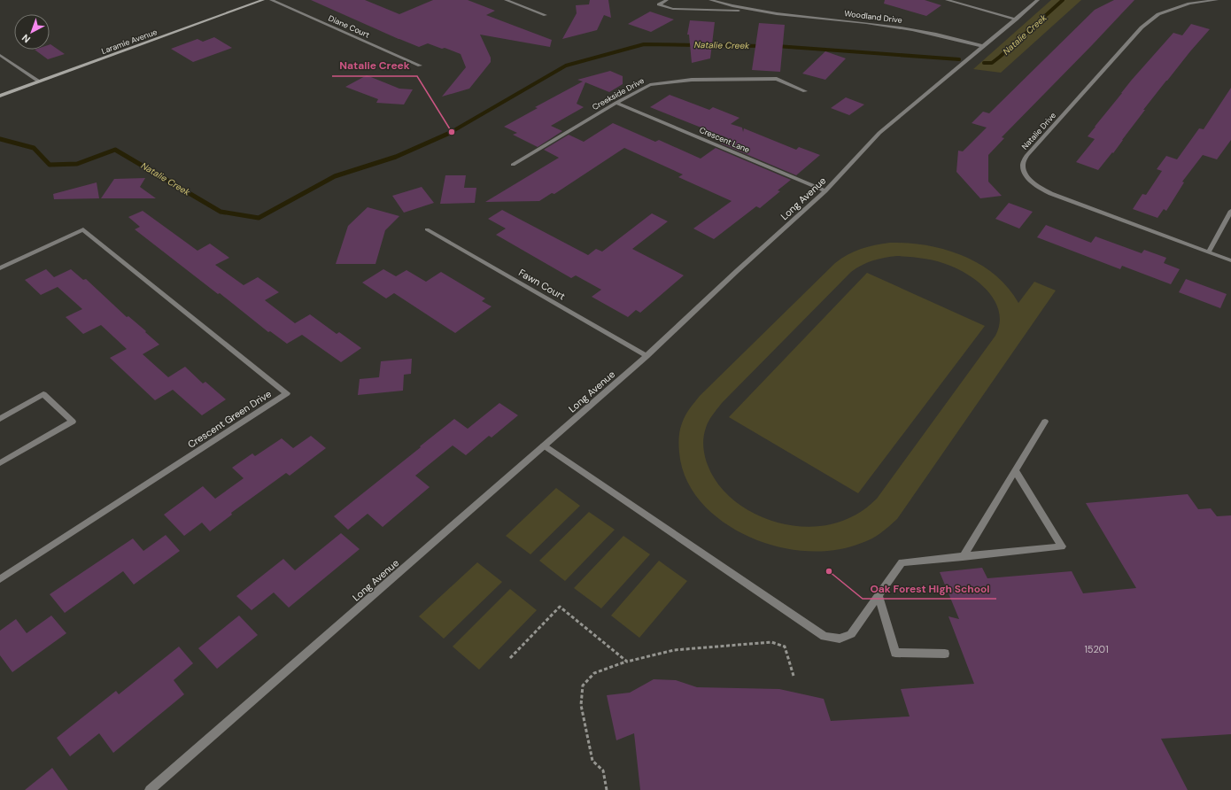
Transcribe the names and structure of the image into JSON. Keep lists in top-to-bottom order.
{
  "streets": {
    "street": [
      "Woodland Drive",
      "Diane Court",
      "Laramie Avenue",
      "Creekside Drive",
      "Natalie Drive",
      "Crescent Lane",
      "Long Avenue",
      "Fawn Court",
      "Crescent Green Drive"
    ]
  },
  "crossings": [
    ["Woodland Drive", "Long Avenue"],
    ["Creekside Drive", "Crescent Lane"],
    ["Crescent Lane", "Long Avenue"],
    ["Long Avenue", "Fawn Court"]
  ],
  "water": ["Natalie Creek"],
  "places": ["Natalie Creek", "Oak Forest High School"],
  "house_numbers": ["15201"],
  "north": "bottom left"
}
